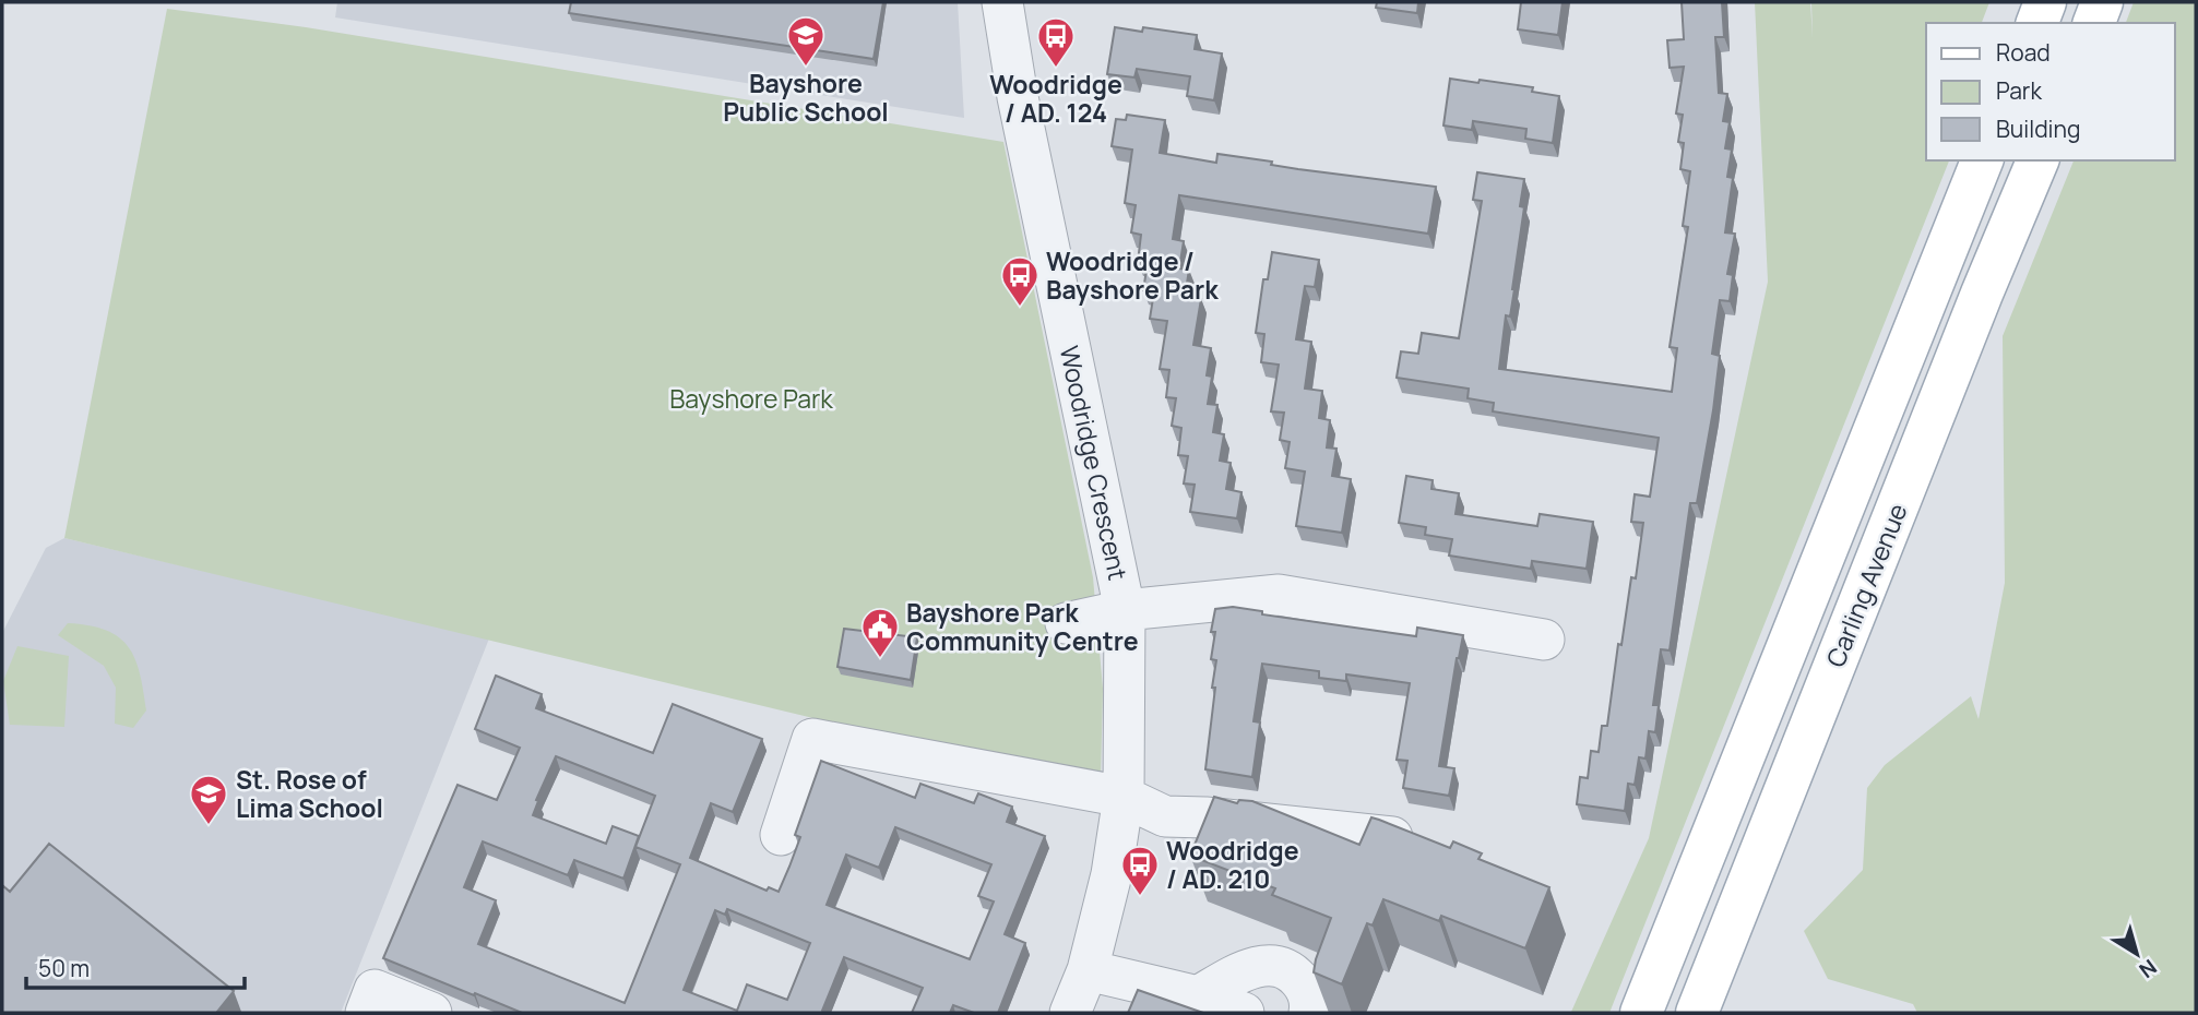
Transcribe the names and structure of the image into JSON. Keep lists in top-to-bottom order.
{
  "streets": {
    "main road": ["Carling Avenue"],
    "street": ["Woodridge Crescent"]
  },
  "parks": ["Bayshore Park"],
  "places": {
    "school or university": ["Bayshore Public School", "St. Rose of Lima School"],
    "bus stop": ["Woodridge / AD. 124", "Woodridge / Bayshore Park", "Woodridge / AD. 210"],
    "public building": ["Bayshore Park Community Centre"]
  },
  "legend": ["Road", "Park", "Building"],
  "scale_bar": "50 m",
  "north": "bottom right"
}
